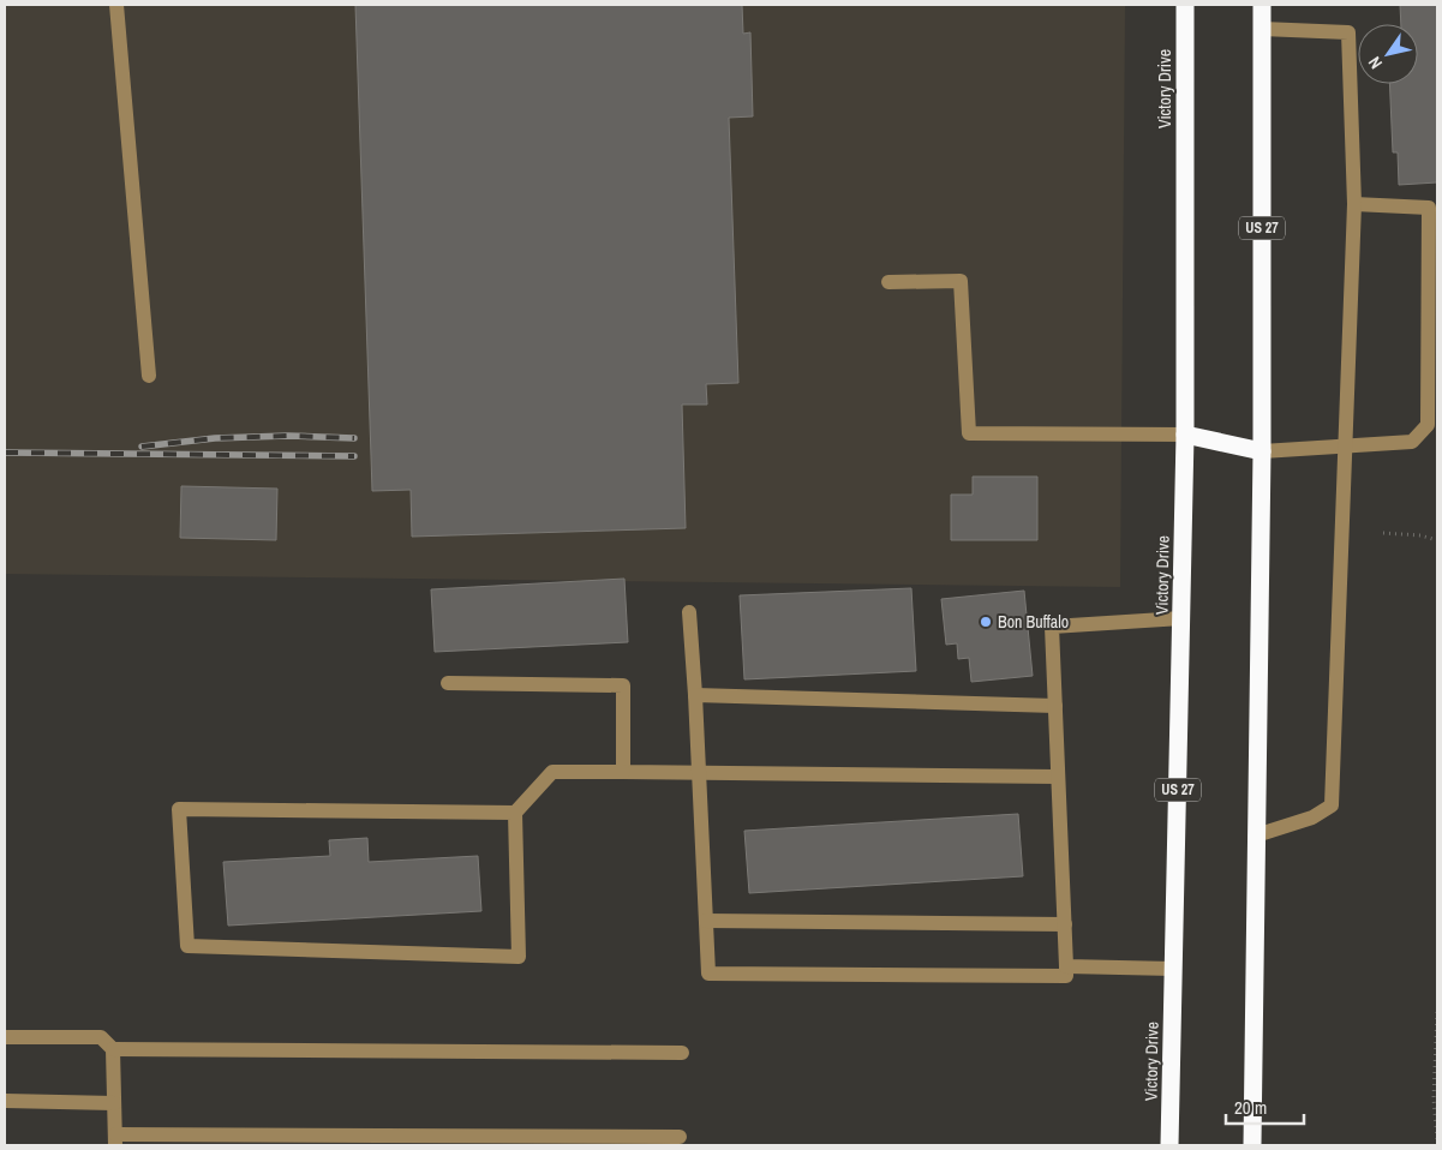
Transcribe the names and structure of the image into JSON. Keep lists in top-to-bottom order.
{
  "streets": {
    "highway": ["Victory Drive", "US 27"]
  },
  "places": ["Bon Buffalo"],
  "scale_bar": "20 m",
  "north": "bottom left"
}
